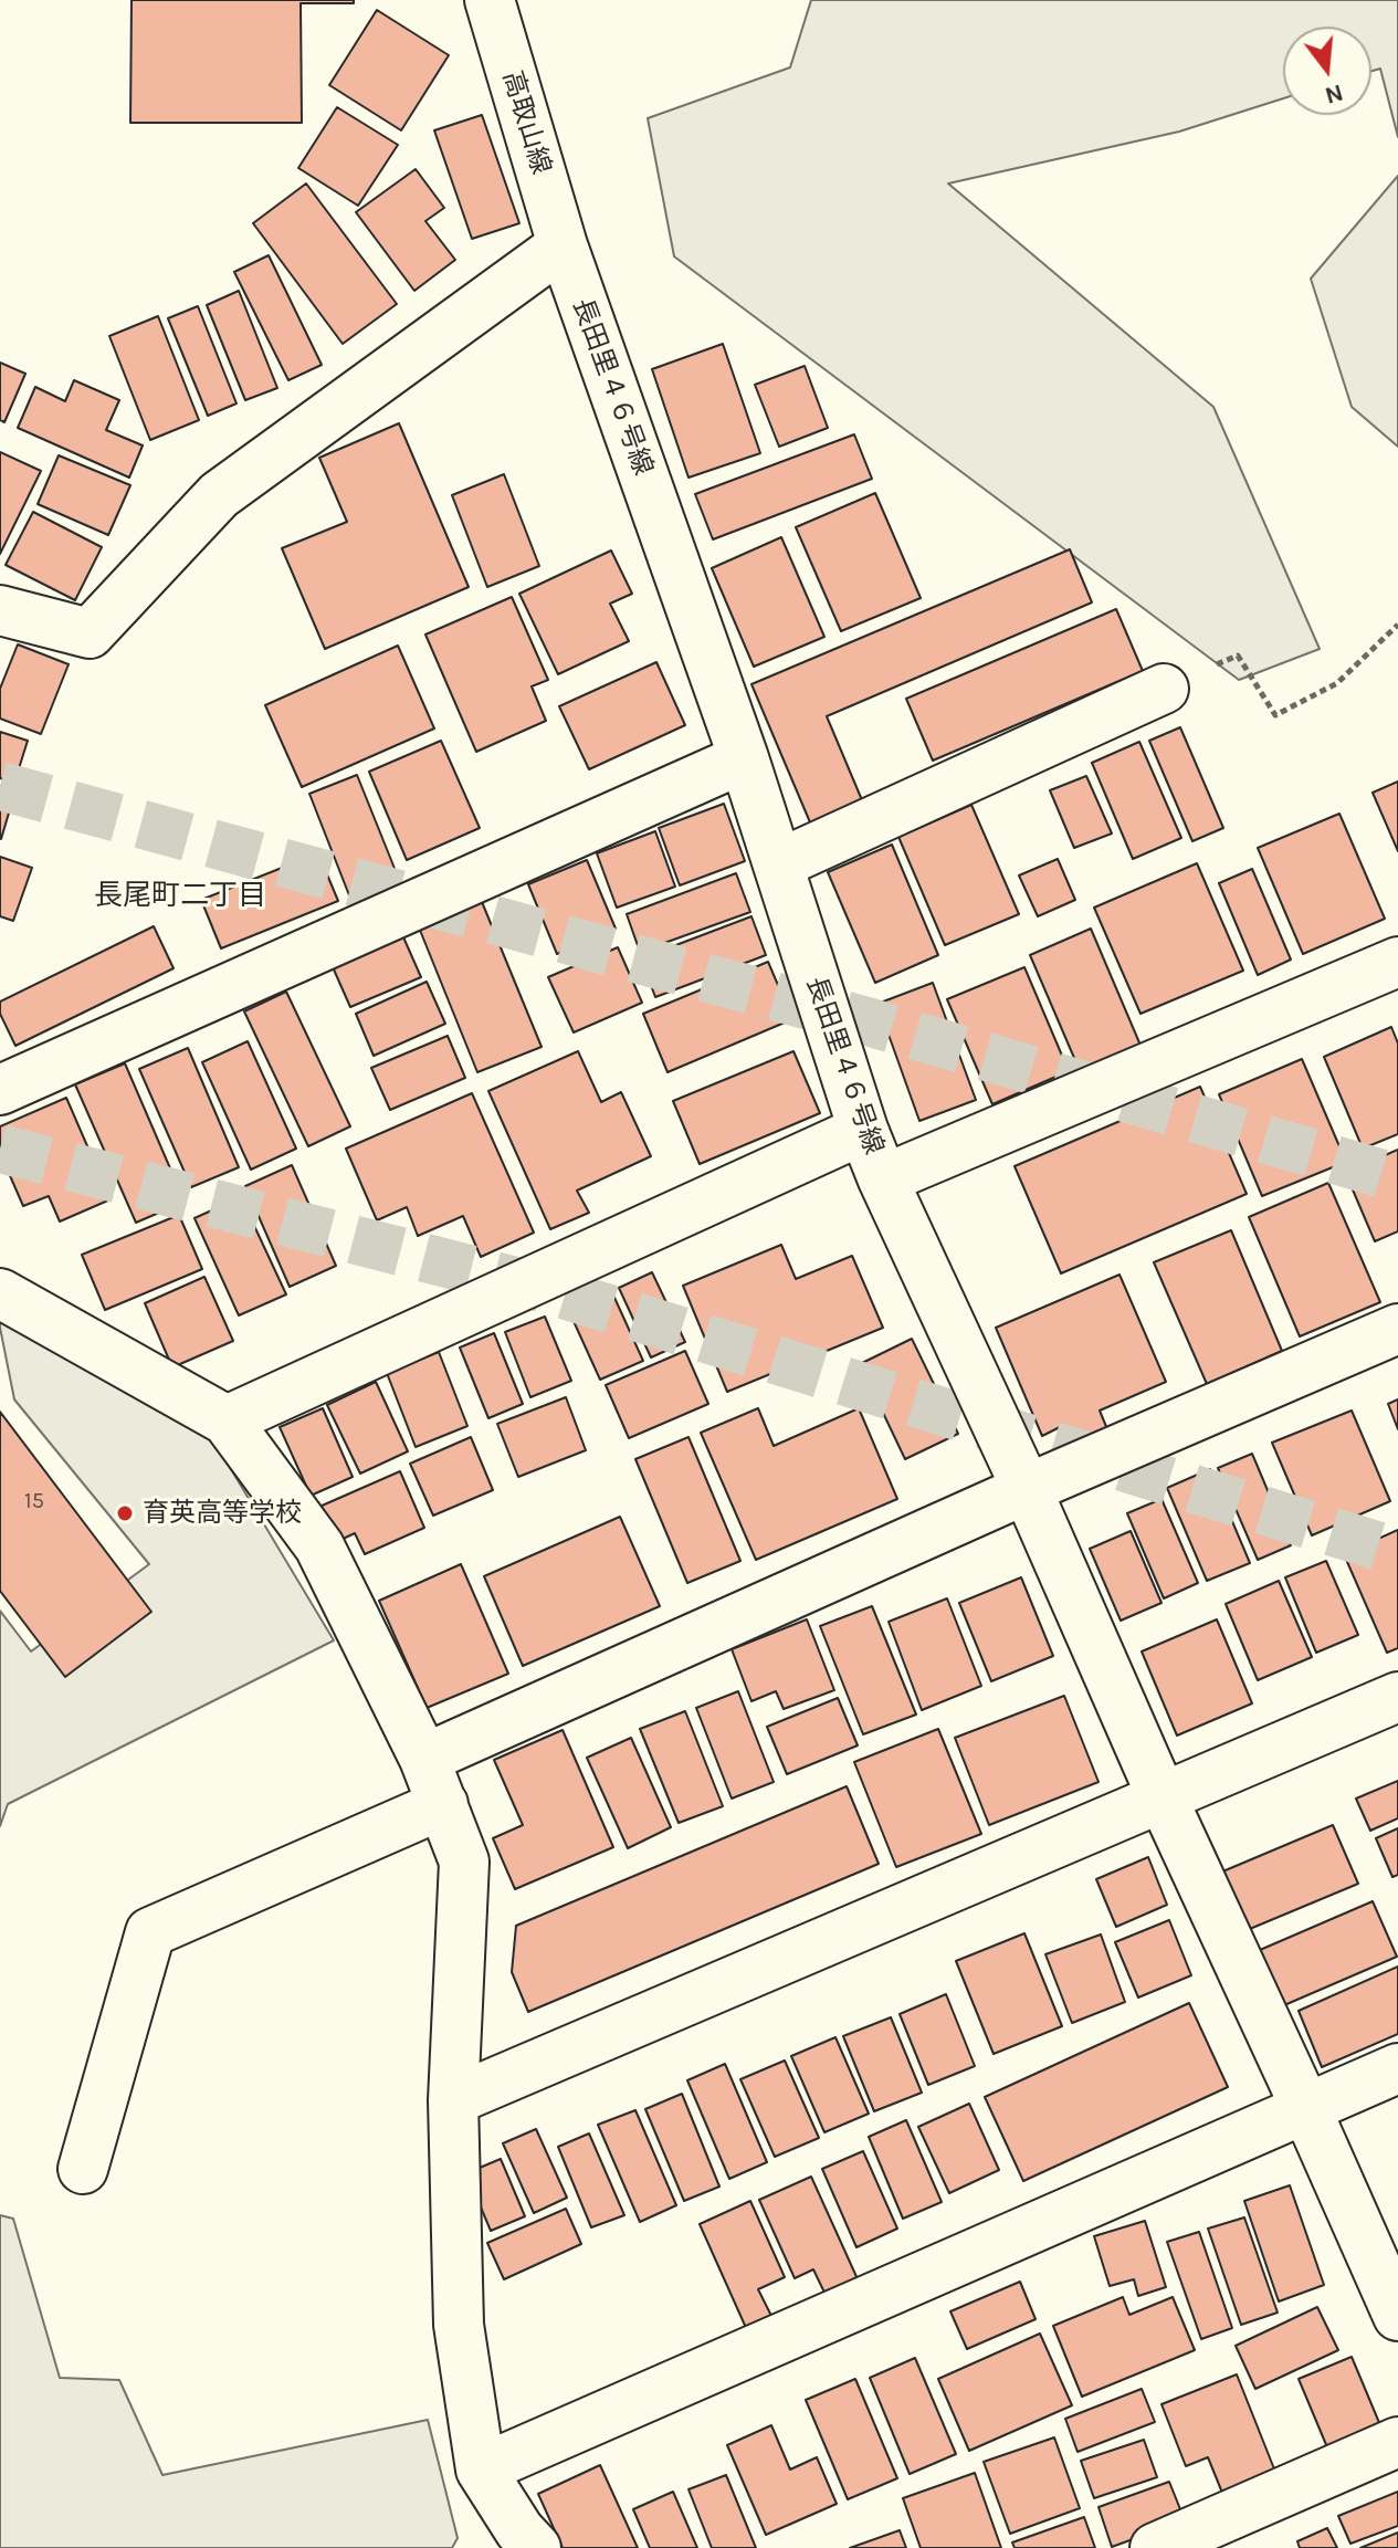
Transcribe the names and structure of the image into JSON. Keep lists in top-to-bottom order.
{
  "streets": {
    "street": ["高取山線", "長田里４６号線"]
  },
  "crossings": [
    ["高取山線", "長田里４６号線"]
  ],
  "districts": ["長尾町二丁目"],
  "places": ["育英高等学校"],
  "house_numbers": ["15"],
  "north": "bottom"
}
